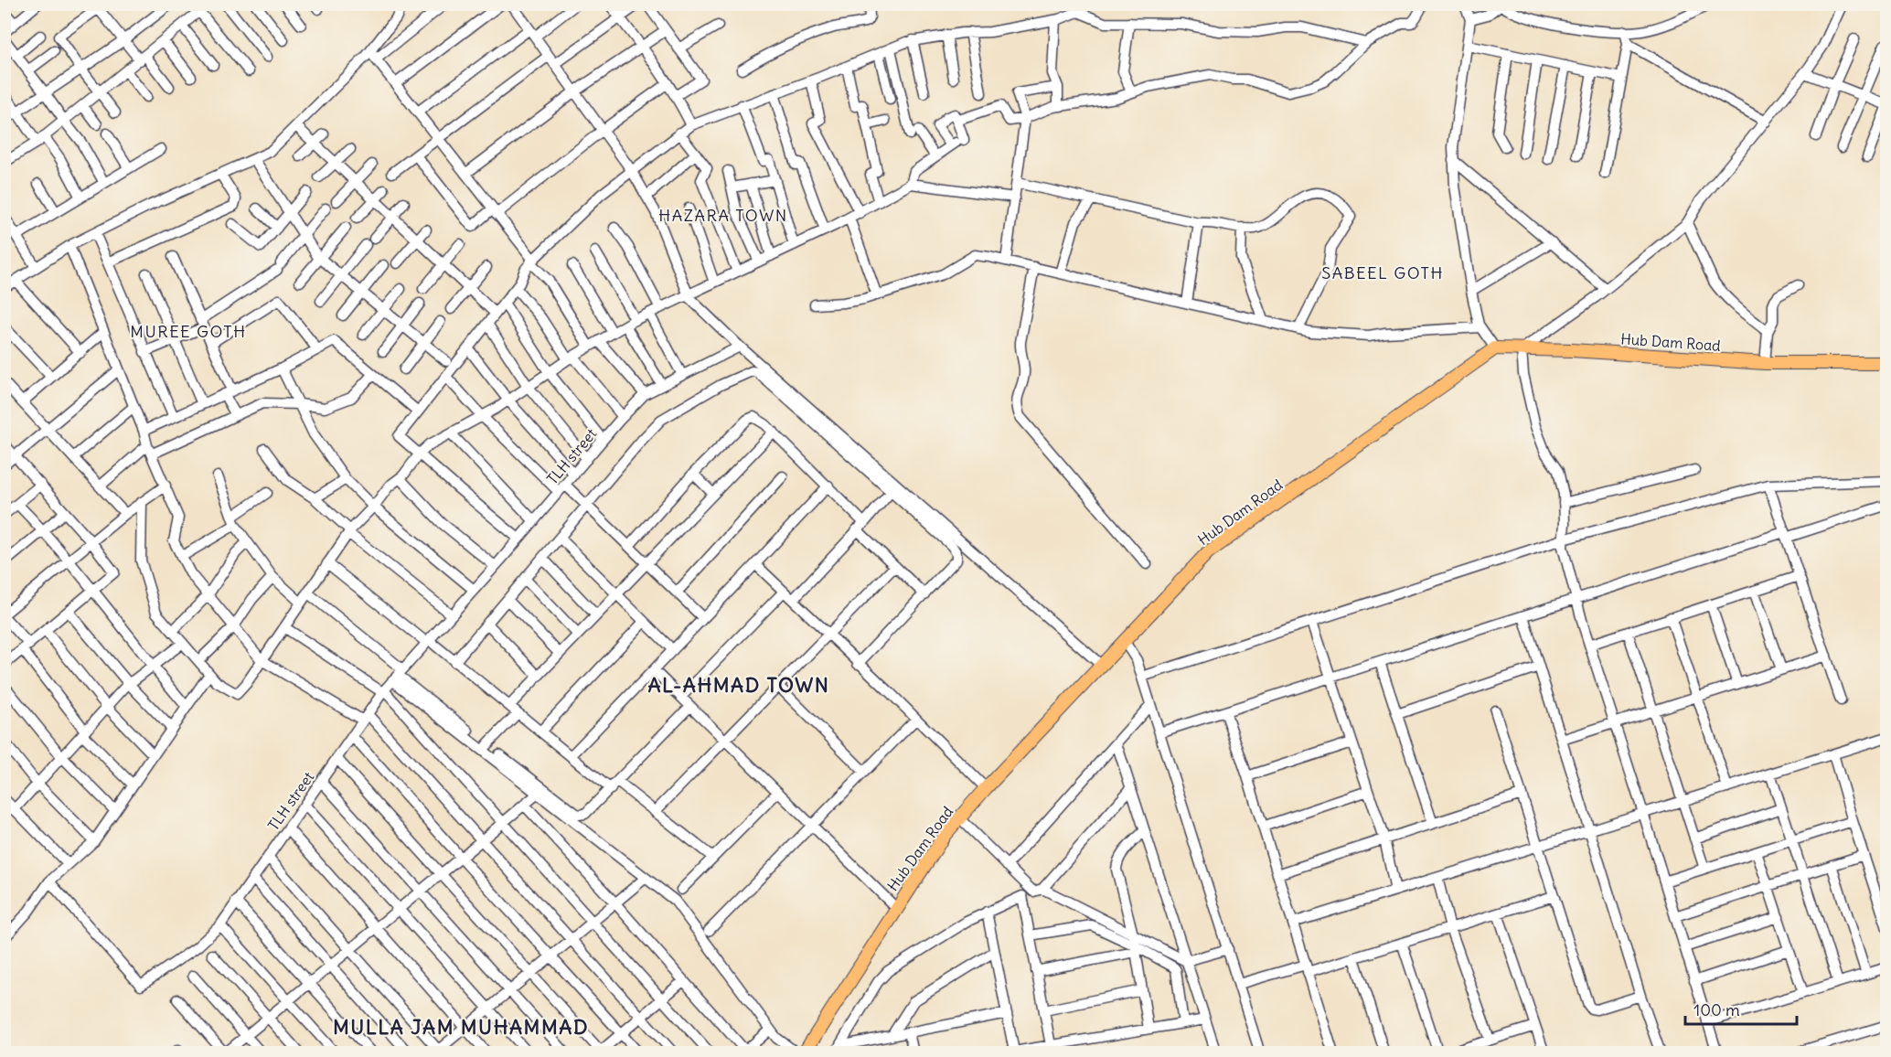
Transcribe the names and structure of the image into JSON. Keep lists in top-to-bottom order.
{
  "streets": {
    "main road": ["Hub Dam Road"],
    "street": ["TLH street"]
  },
  "districts": [
    "HAZARA TOWN",
    "SABEEL GOTH",
    "MUREE GOTH",
    "AL-AHMAD TOWN",
    "MULLA JAM MUHAMMAD"
  ],
  "scale_bar": "100 m"
}
